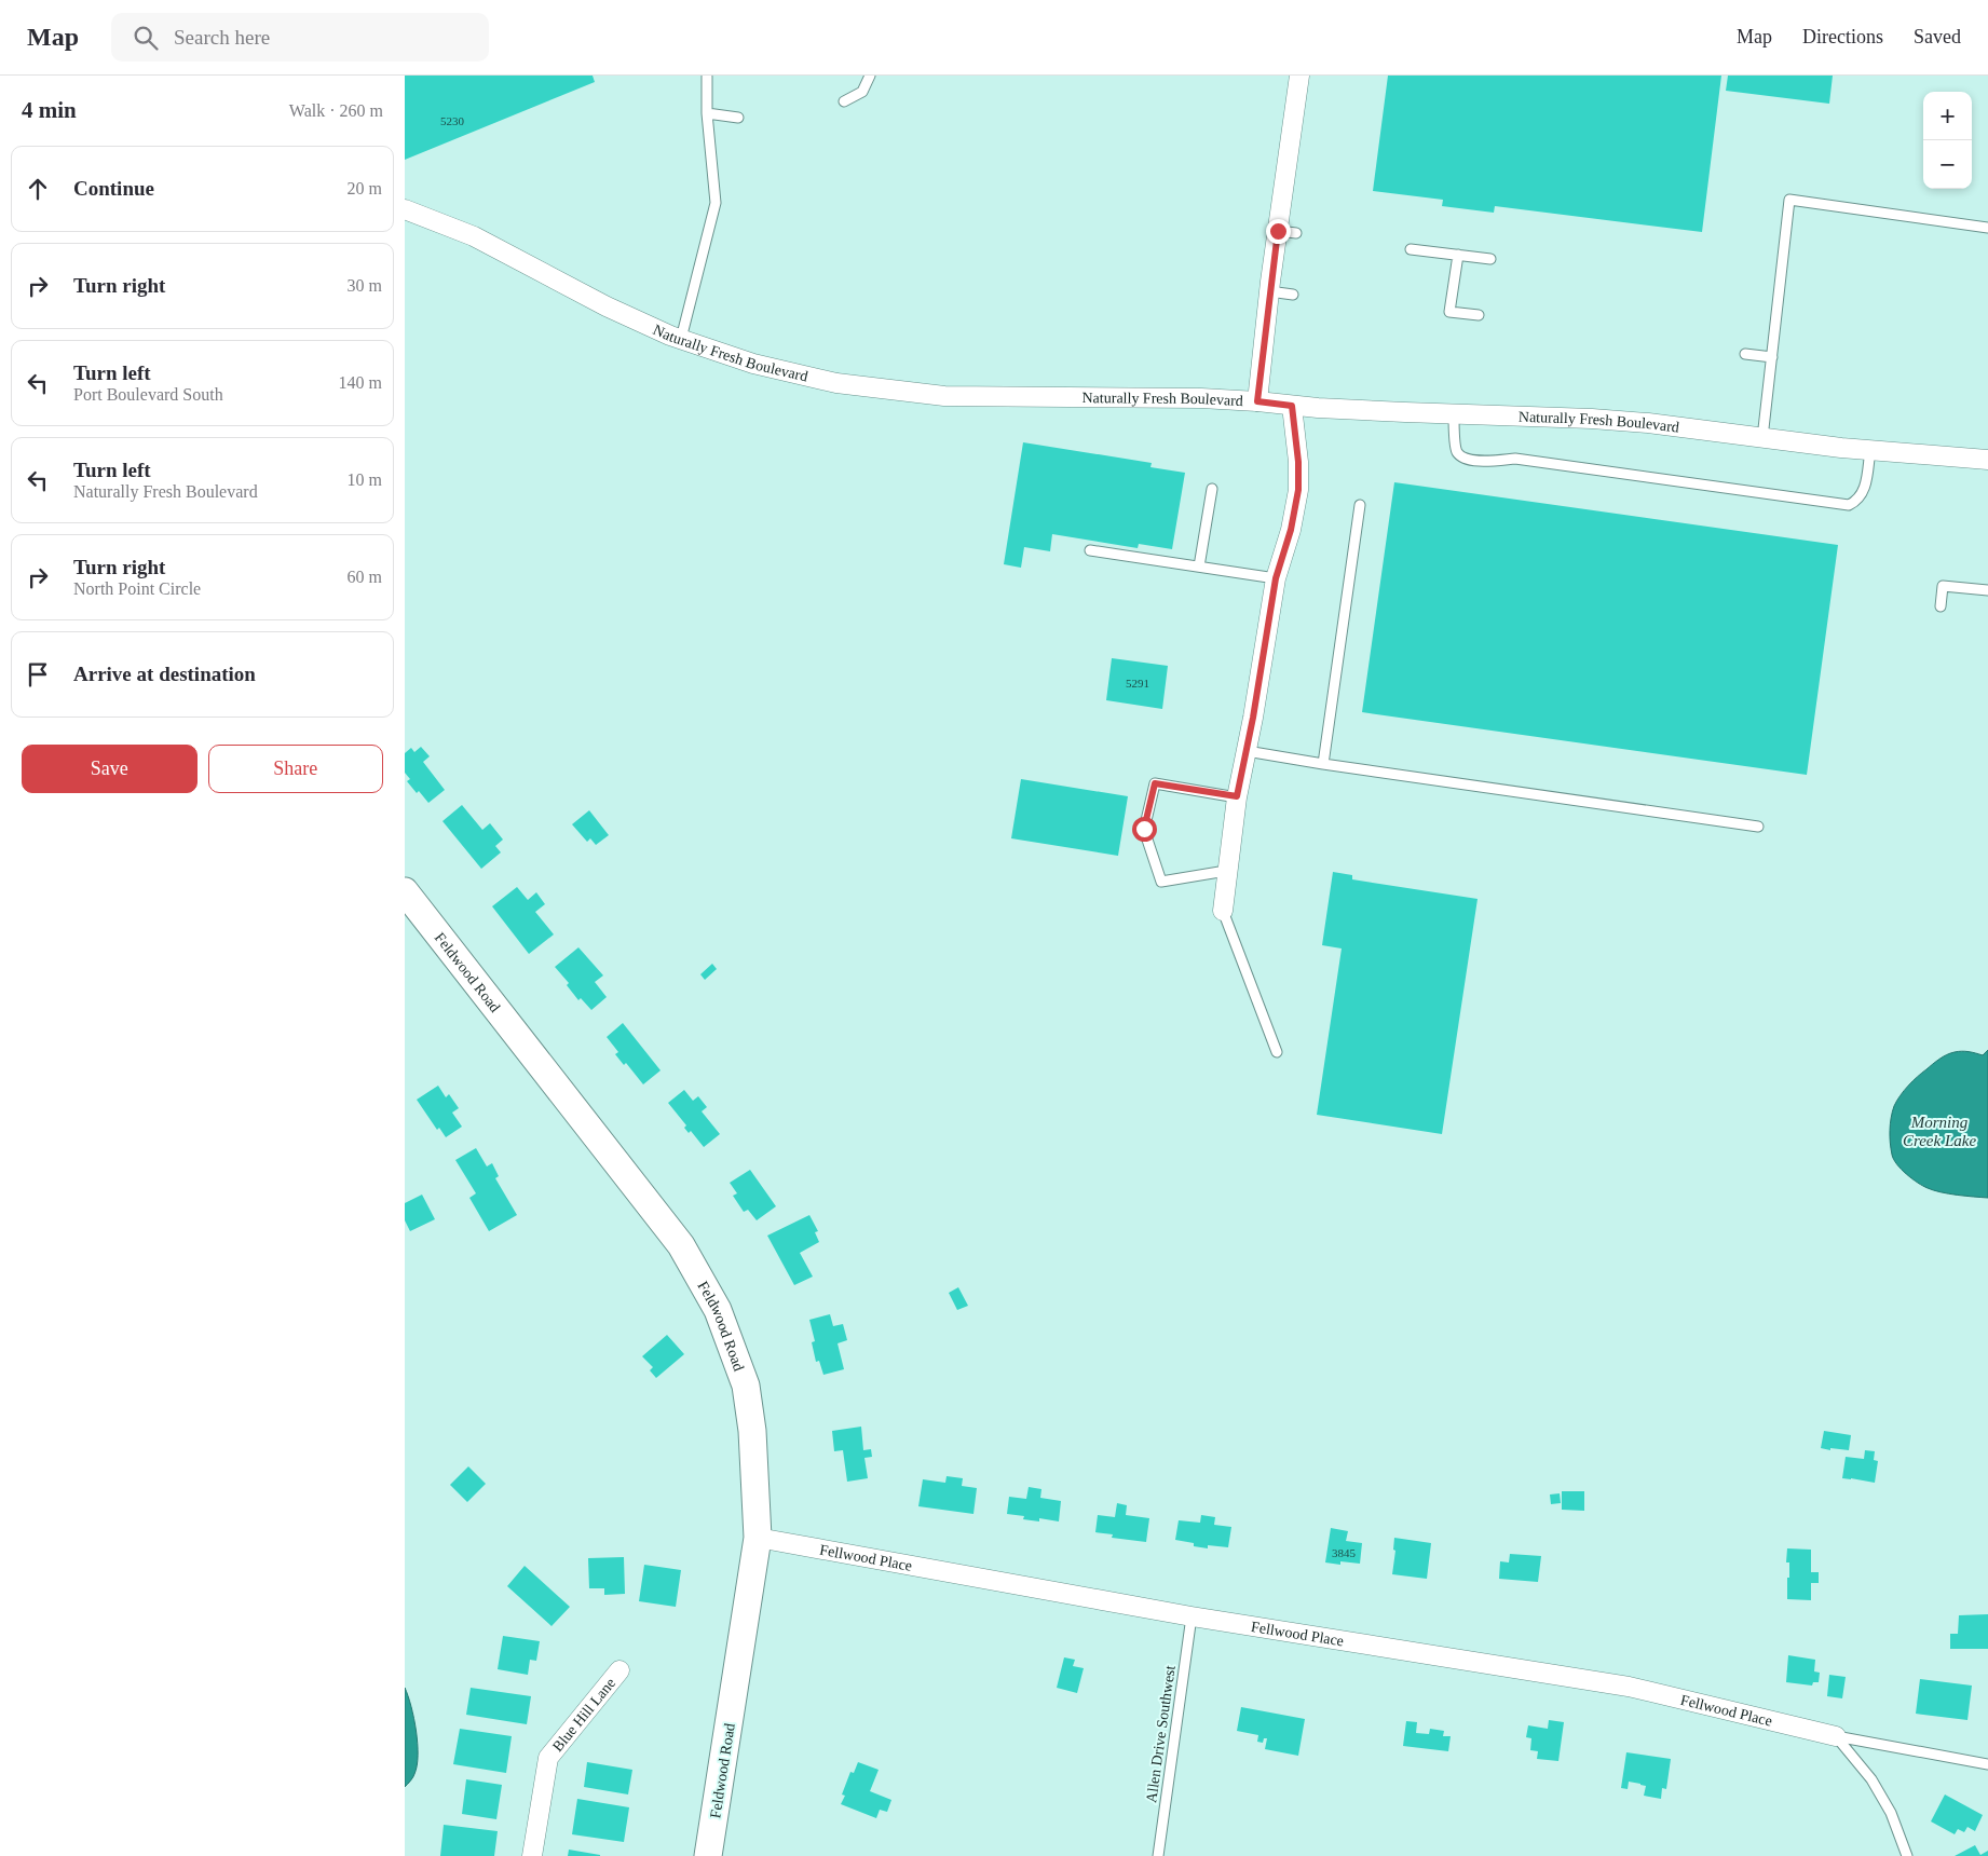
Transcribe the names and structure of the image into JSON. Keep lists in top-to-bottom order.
{
  "streets": {
    "street": [
      "Naturally Fresh Boulevard",
      "Feldwood Road",
      "Fellwood Place",
      "Blue Hill Lane"
    ],
    "lane": ["Allen Drive Southwest"]
  },
  "crossings": [
    ["Feldwood Road", "Fellwood Place"],
    ["Fellwood Place", "Allen Drive Southwest"]
  ],
  "water": ["Morning Creek Lake"],
  "house_numbers": ["5230", "5291", "3845"],
  "page": {
    "header": "Map",
    "search": "Search here",
    "nav": ["Map", "Directions", "Saved"],
    "heading": ["4 min", "Walk · 260 m"],
    "map_buttons": ["+", "−"],
    "list": [
      ["Continue", "20 m"],
      ["Turn right", "30 m"],
      ["Turn left", "Port Boulevard South", "140 m"],
      ["Turn left", "Naturally Fresh Boulevard", "10 m"],
      ["Turn right", "North Point Circle", "60 m"],
      "Arrive at destination"
    ],
    "buttons": ["Save", "Share"]
  }
}
